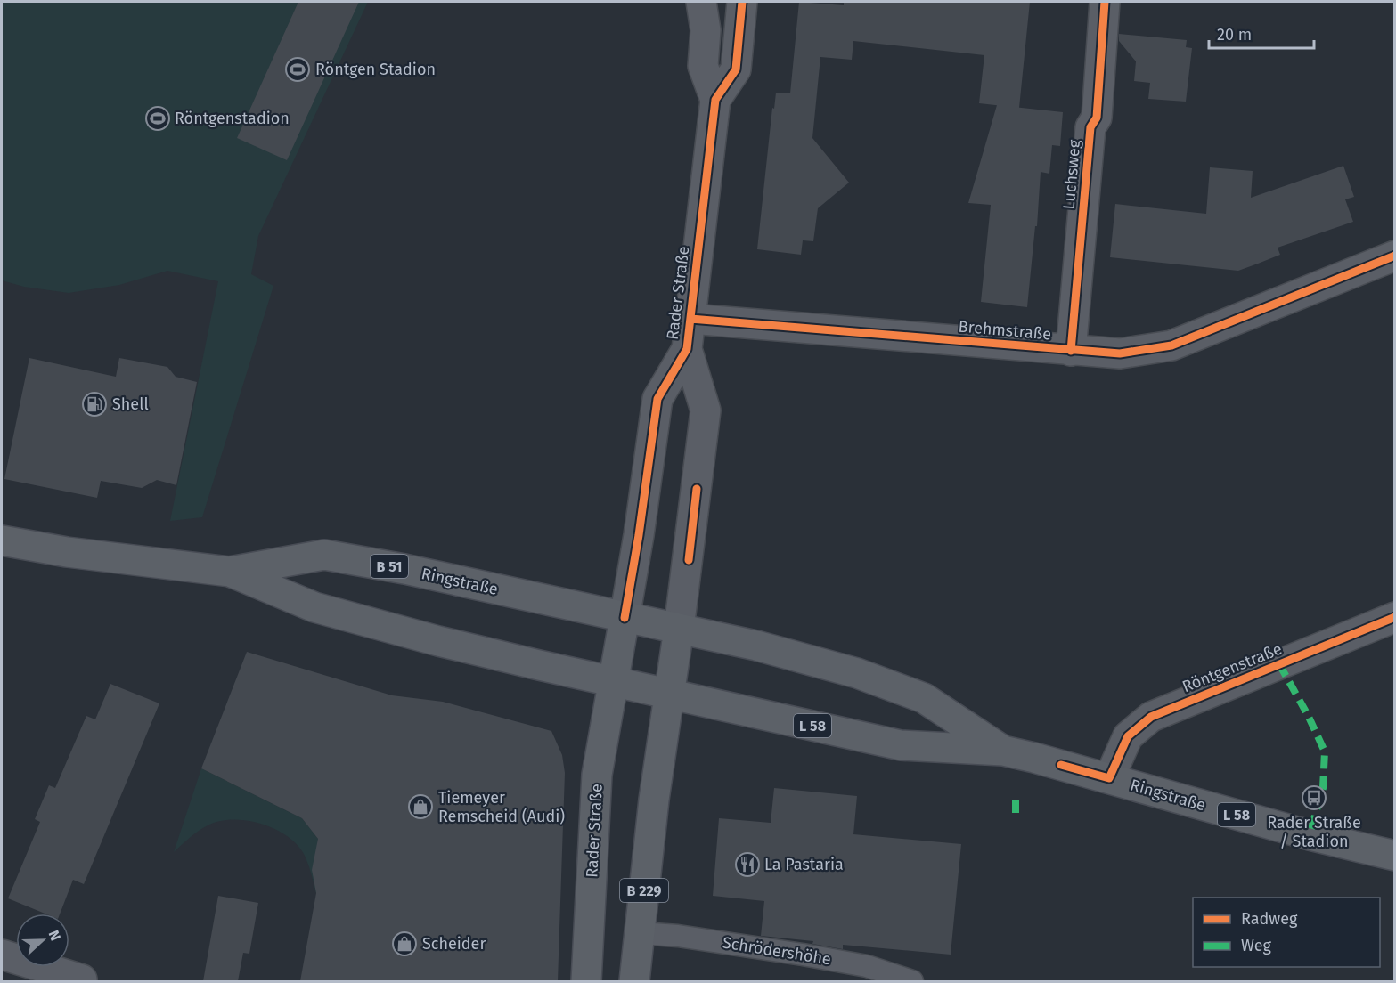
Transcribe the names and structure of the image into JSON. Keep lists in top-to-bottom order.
{
  "streets": {
    "main road": [
      "Rader Straße",
      "B 51",
      "Ringstraße",
      "L 58",
      "B 229"
    ],
    "street": ["Luchsweg", "Brehmstraße", "Röntgenstraße"],
    "lane": ["Schrödershöhe"]
  },
  "crossings": [
    ["Luchsweg", "Brehmstraße"],
    ["Rader Straße", "Brehmstraße"],
    ["Rader Straße", "B 51"],
    ["Rader Straße", "Ringstraße"],
    ["Rader Straße", "B 229"],
    ["B 51", "Ringstraße"],
    ["B 51", "B 229"],
    ["Ringstraße", "Röntgenstraße"],
    ["Ringstraße", "B 229"],
    ["B 229", "Schrödershöhe"]
  ],
  "places": {
    "sports": ["Röntgen Stadion", "Röntgenstadion"],
    "fuel station": ["Shell"],
    "bus stop": ["Rader Straße / Stadion"],
    "shop": ["Tiemeyer Remscheid (Audi)", "Scheider"],
    "restaurant": ["La Pastaria"]
  },
  "legend": ["Radweg", "Weg"],
  "scale_bar": "20 m",
  "north": "right"
}
